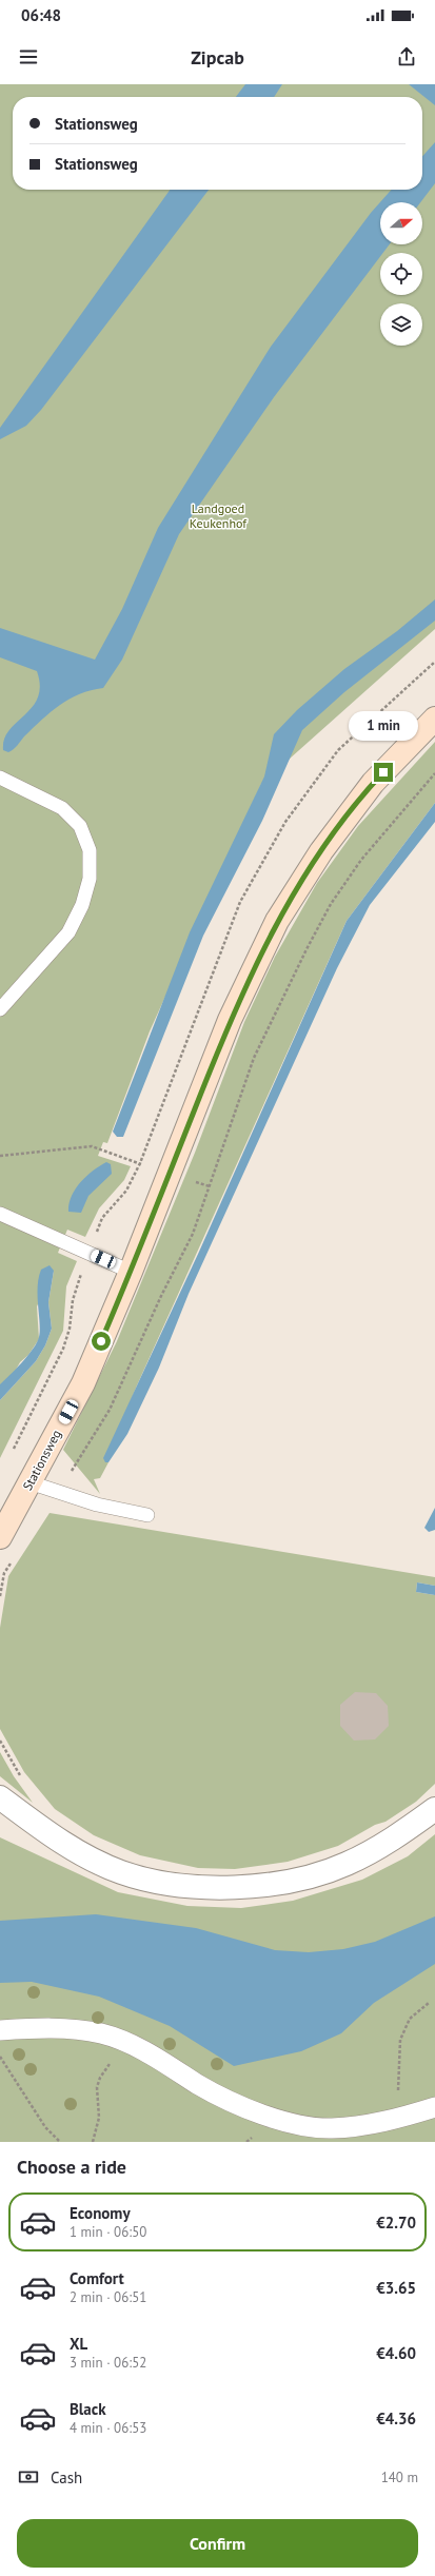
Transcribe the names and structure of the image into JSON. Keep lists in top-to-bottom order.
{
  "streets": {
    "main road": ["Stationsweg"]
  },
  "parks": ["Landgoed Keukenhof"],
  "north": "right",
  "page": {
    "status": "06:48",
    "header": "Zipcab",
    "banner": ["Stationsweg", "Stationsweg"],
    "bubble": "1 min",
    "heading": "Choose a ride",
    "list": [
      {
        "name": "Economy",
        "note": "1 min · 06:50",
        "value": "€2.70"
      },
      {
        "name": "Comfort",
        "note": "2 min · 06:51",
        "value": "€3.65"
      },
      {
        "name": "XL",
        "note": "3 min · 06:52",
        "value": "€4.60"
      },
      {
        "name": "Black",
        "note": "4 min · 06:53",
        "value": "€4.36"
      }
    ],
    "pay": ["Cash", "140 m"],
    "buttons": "Confirm"
  }
}
